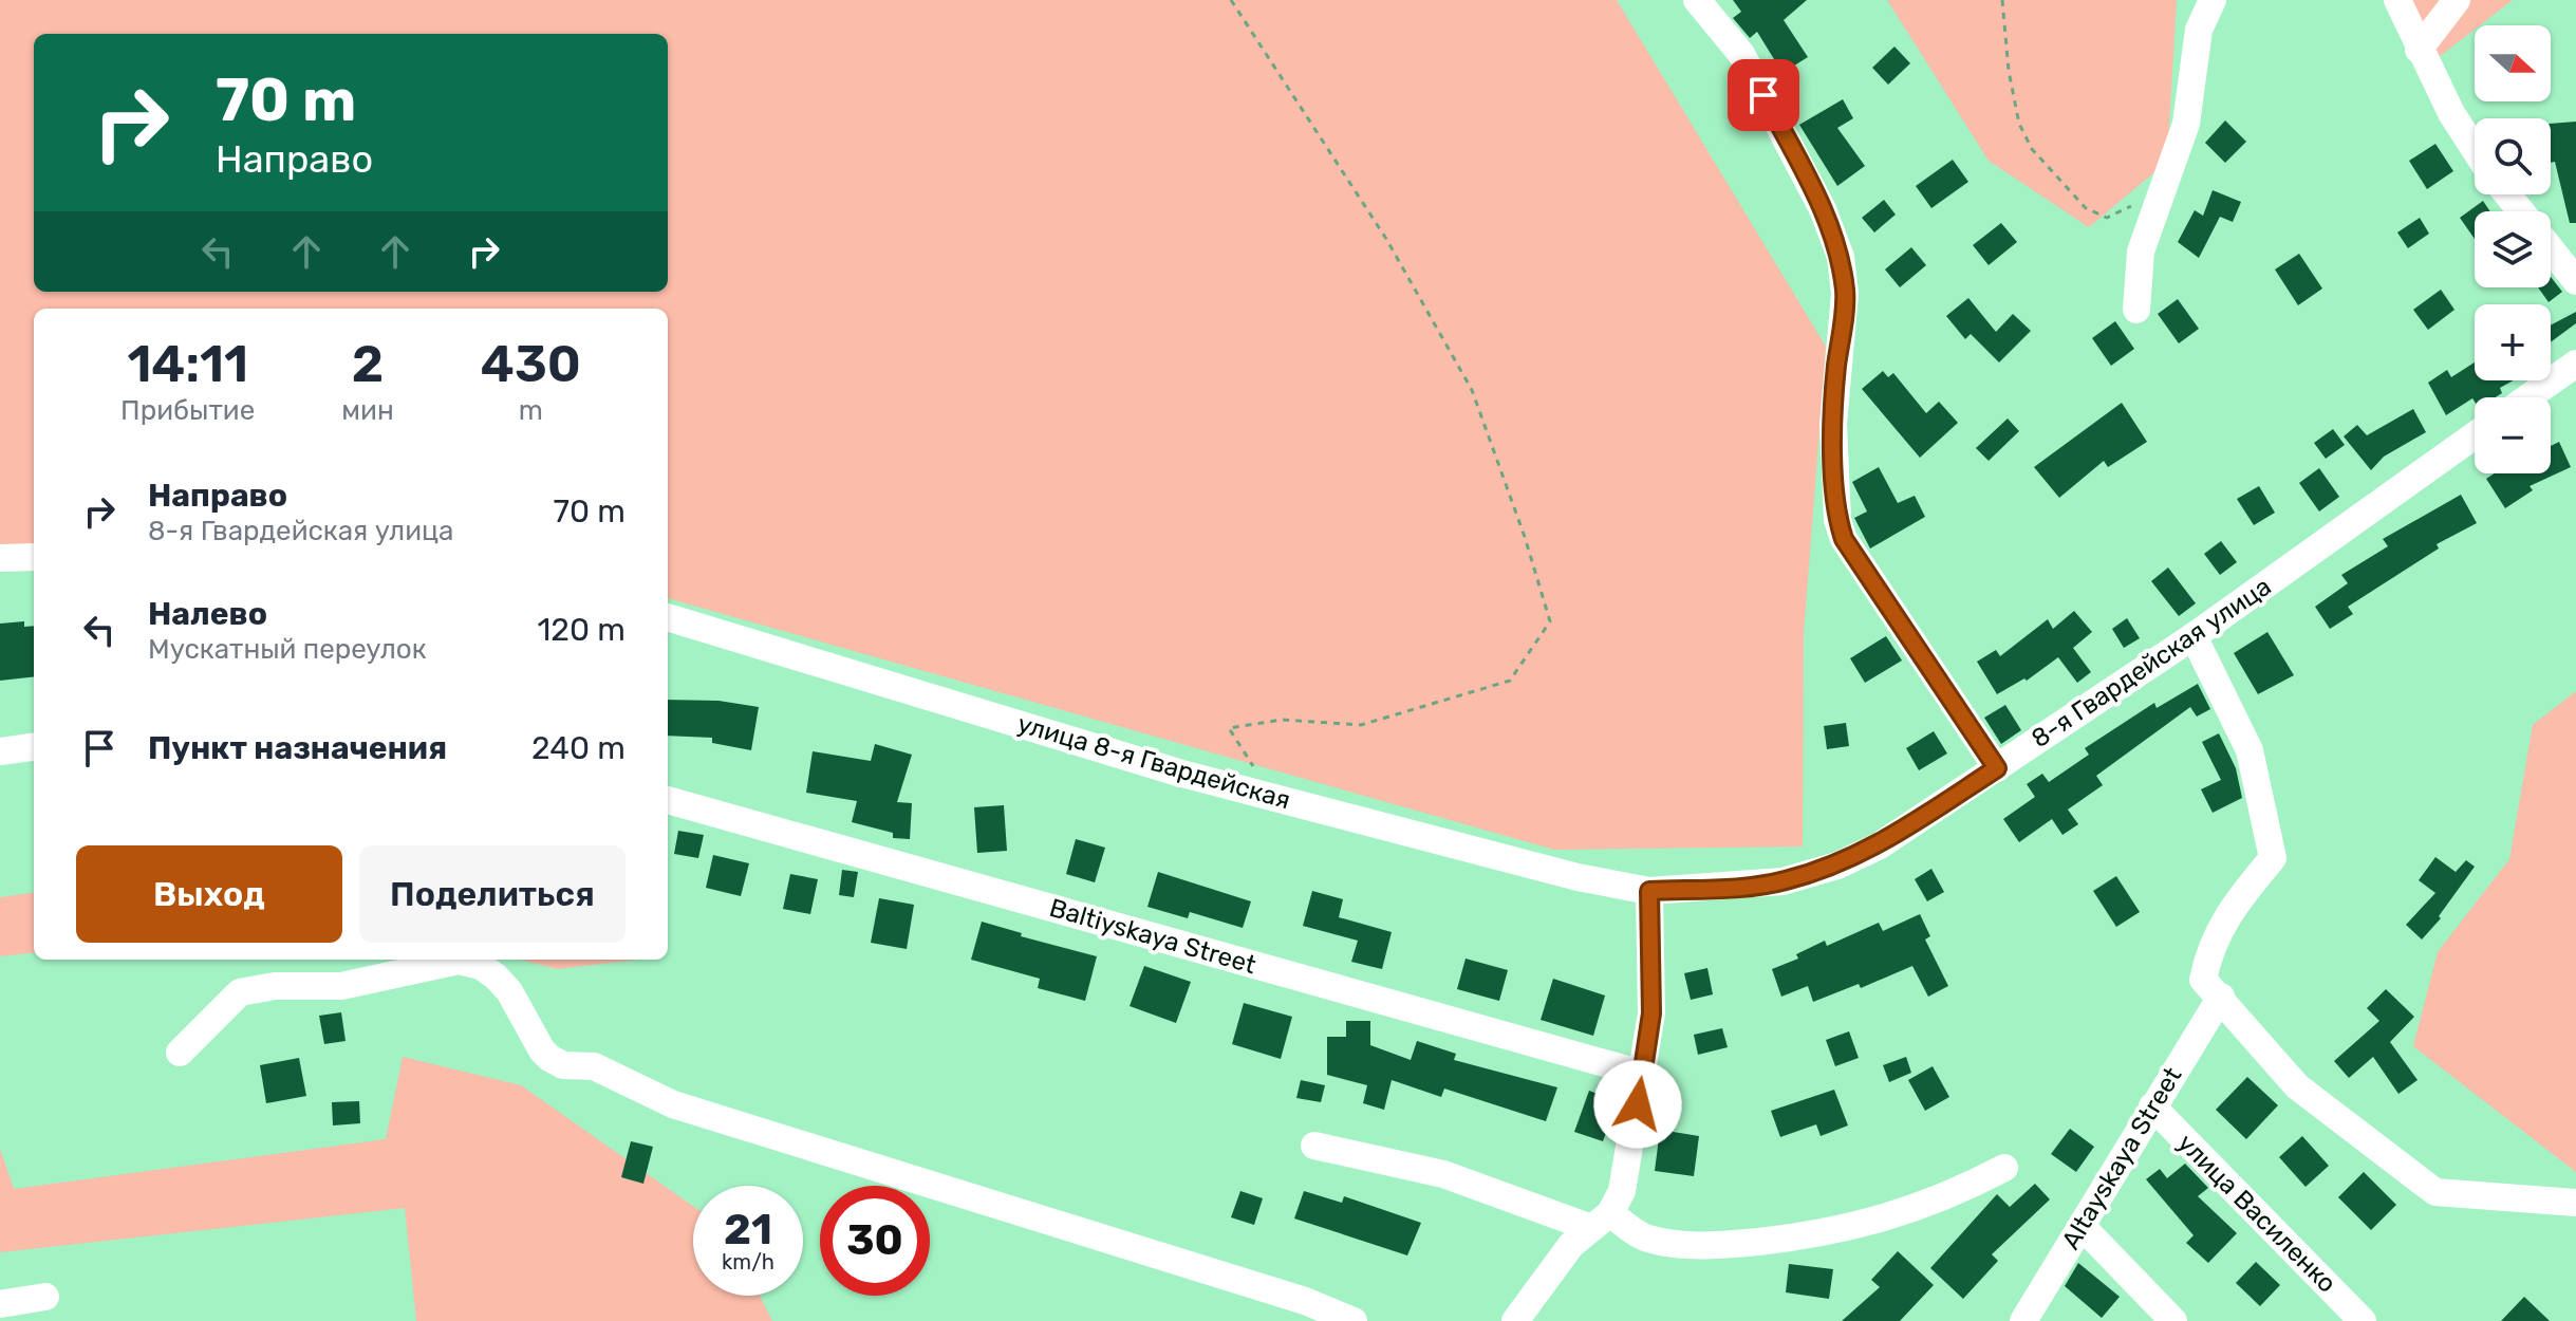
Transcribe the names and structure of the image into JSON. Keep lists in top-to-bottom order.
{
  "streets": {
    "street": [
      "8-я Гвардейская улица",
      "улица 8-я Гвардейская",
      "Baltiyskaya Street",
      "Altayskaya Street",
      "улица Василенко"
    ]
  },
  "crossings": [
    ["8-я Гвардейская улица", "улица 8-я Гвардейская"],
    ["Altayskaya Street", "улица Василенко"]
  ],
  "north": "right",
  "page": {
    "map_buttons": ["+", "−"],
    "turn": ["70 m", "Направо"],
    "eta": [
      "14:11",
      "Прибытие",
      "2",
      "мин",
      "430",
      "m"
    ],
    "list": [
      {
        "name": "Направо",
        "note": "8-я Гвардейская улица",
        "value": "70 m"
      },
      {
        "name": "Налево",
        "note": "Мускатный переулок",
        "value": "120 m"
      },
      {
        "name": "Пункт назначения",
        "value": "240 m"
      }
    ],
    "buttons": ["Выход", "Поделиться"],
    "speed": "21 km/h",
    "limit": "30"
  }
}
